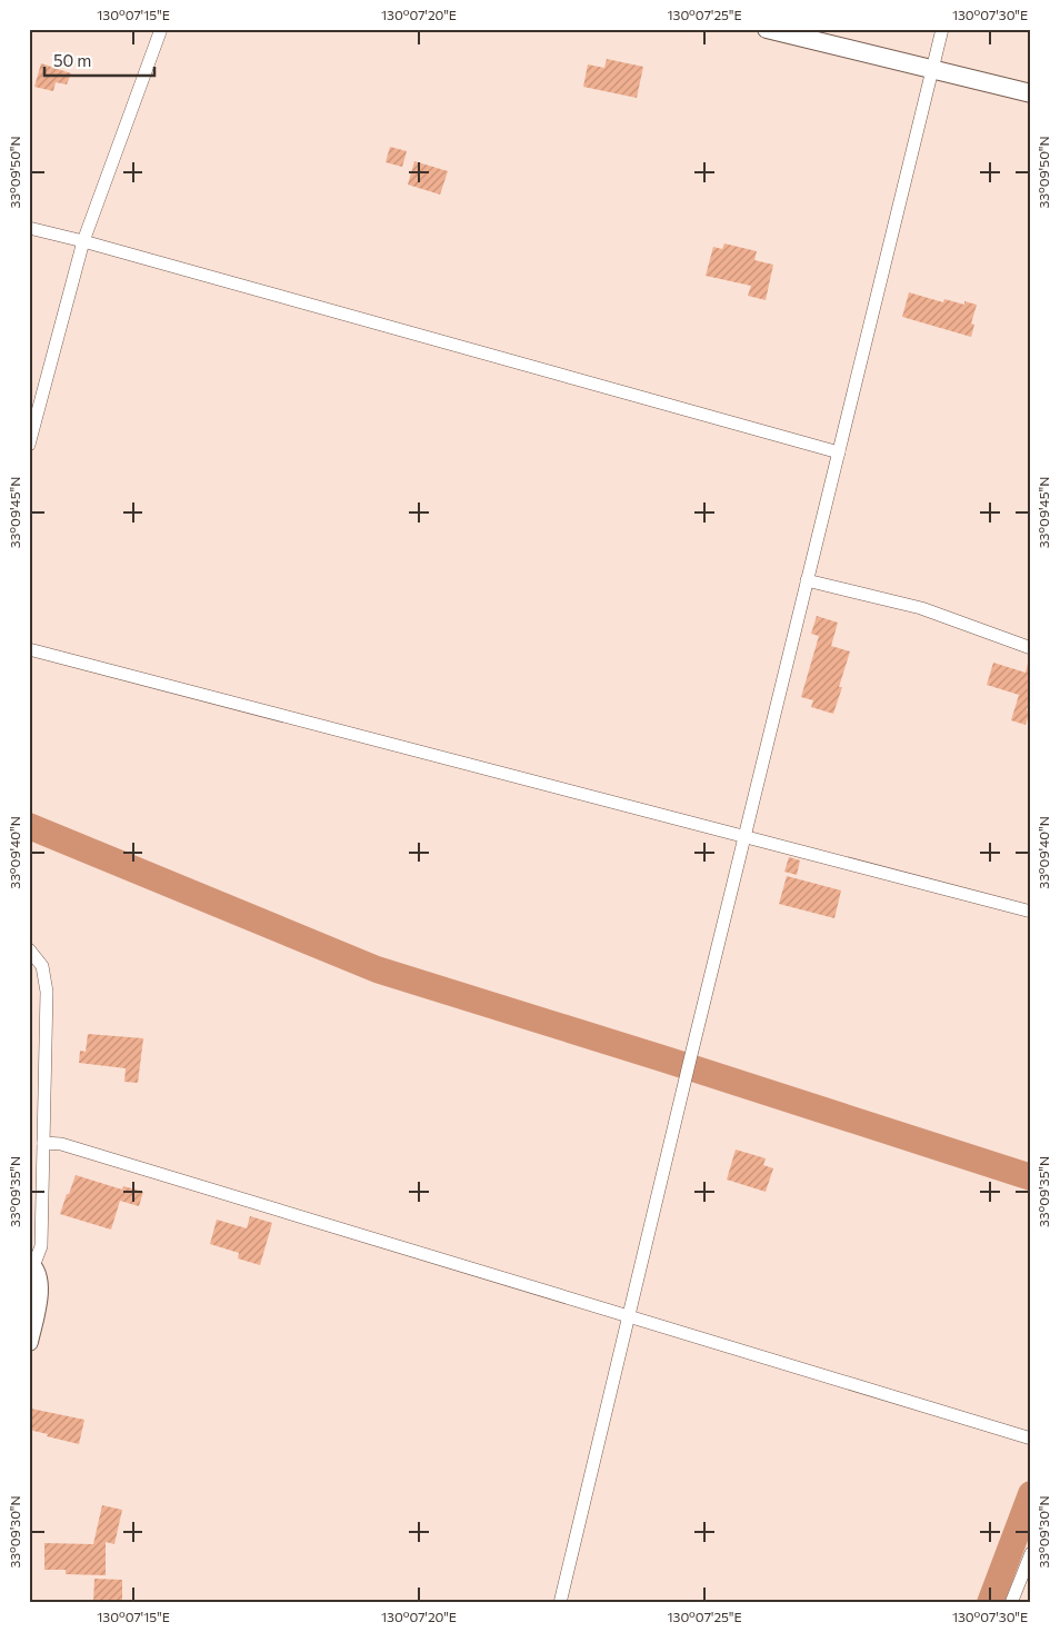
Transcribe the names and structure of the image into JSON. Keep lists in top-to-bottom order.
{
  "scale_bar": "50 m",
  "coordinates": [
    "130°07'15\"E",
    "130°07'20\"E",
    "130°07'25\"E",
    "130°07'30\"E",
    "33°09'50\"N",
    "33°09'45\"N",
    "33°09'40\"N",
    "33°09'35\"N",
    "33°09'30\"N"
  ]
}
